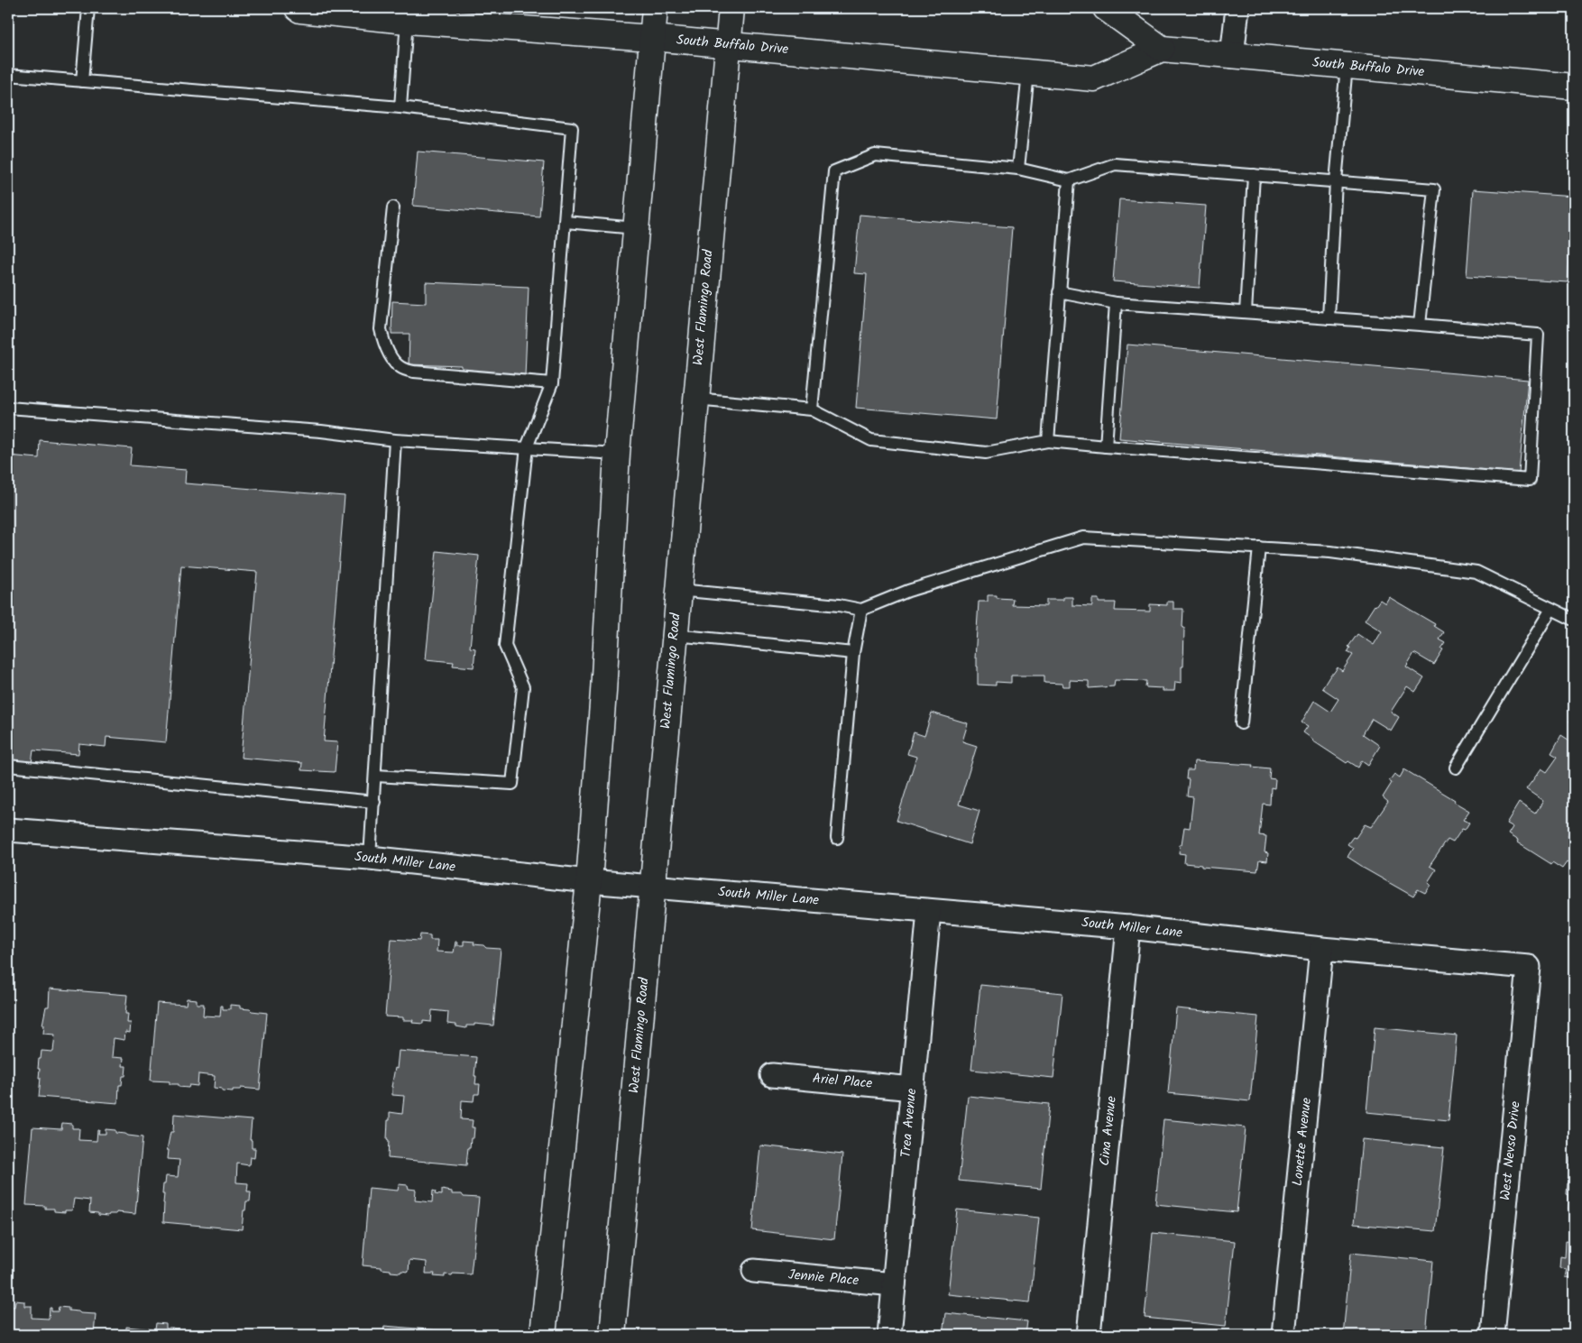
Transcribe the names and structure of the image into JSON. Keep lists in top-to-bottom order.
{
  "streets": {
    "main road": ["South Buffalo Drive", "West Flamingo Road"],
    "street": [
      "South Miller Lane",
      "Ariel Place",
      "Trea Avenue",
      "Cina Avenue",
      "Lonette Avenue",
      "West Nevso Drive",
      "Jennie Place"
    ]
  },
  "crossings": [
    ["South Buffalo Drive", "West Flamingo Road"],
    ["West Flamingo Road", "South Miller Lane"],
    ["South Miller Lane", "Trea Avenue"],
    ["South Miller Lane", "Cina Avenue"],
    ["South Miller Lane", "Lonette Avenue"],
    ["South Miller Lane", "West Nevso Drive"],
    ["Ariel Place", "Trea Avenue"],
    ["Trea Avenue", "Jennie Place"]
  ]
}
